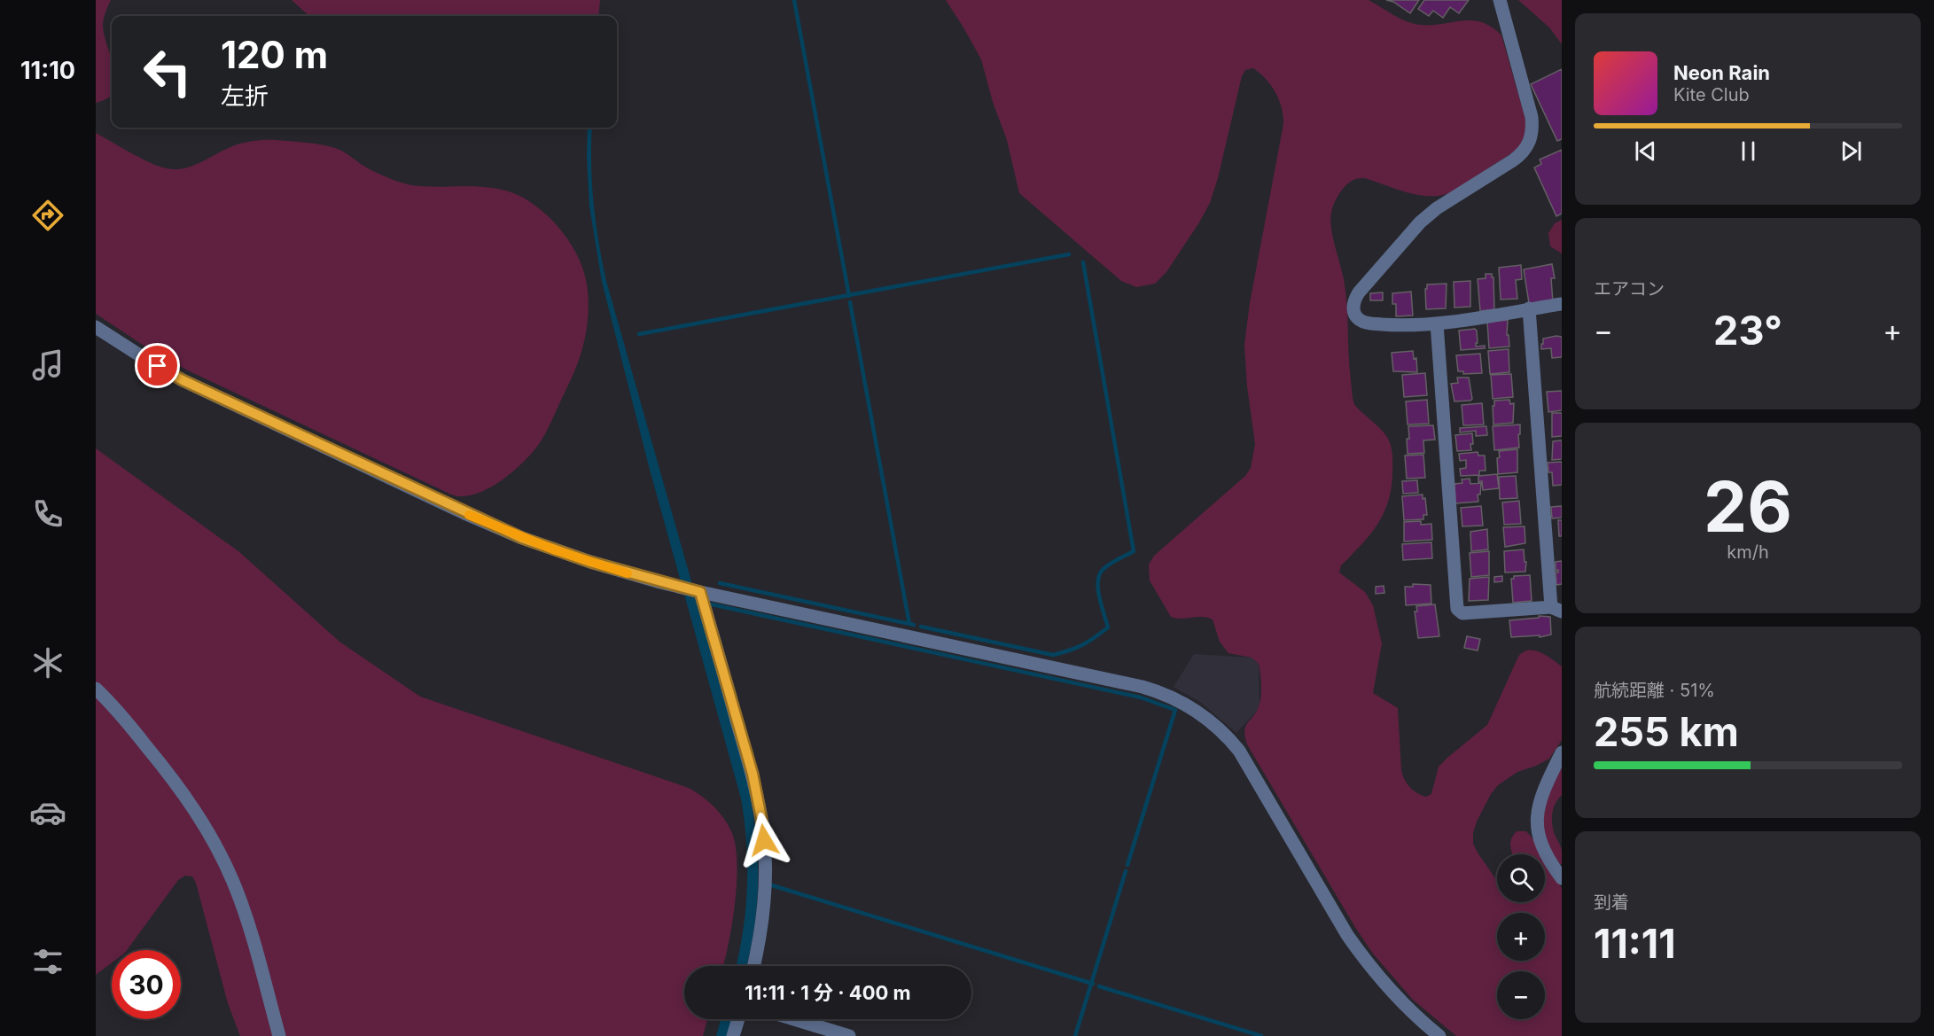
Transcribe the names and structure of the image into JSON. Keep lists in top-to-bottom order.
{
  "page": {
    "tabs": "11:10",
    "turn": ["120 m", "左折"],
    "song": ["Neon Rain", "Kite Club"],
    "tile": [
      "エアコン",
      ["26", "km/h"],
      ["航続距離 · 51%", "255 km"],
      ["到着", "11:11"]
    ],
    "heat": ["−", "23°", "+"],
    "map_buttons": ["+", "−"],
    "limit": "30",
    "trip": "11:11 · 1 分 · 400 m"
  }
}
